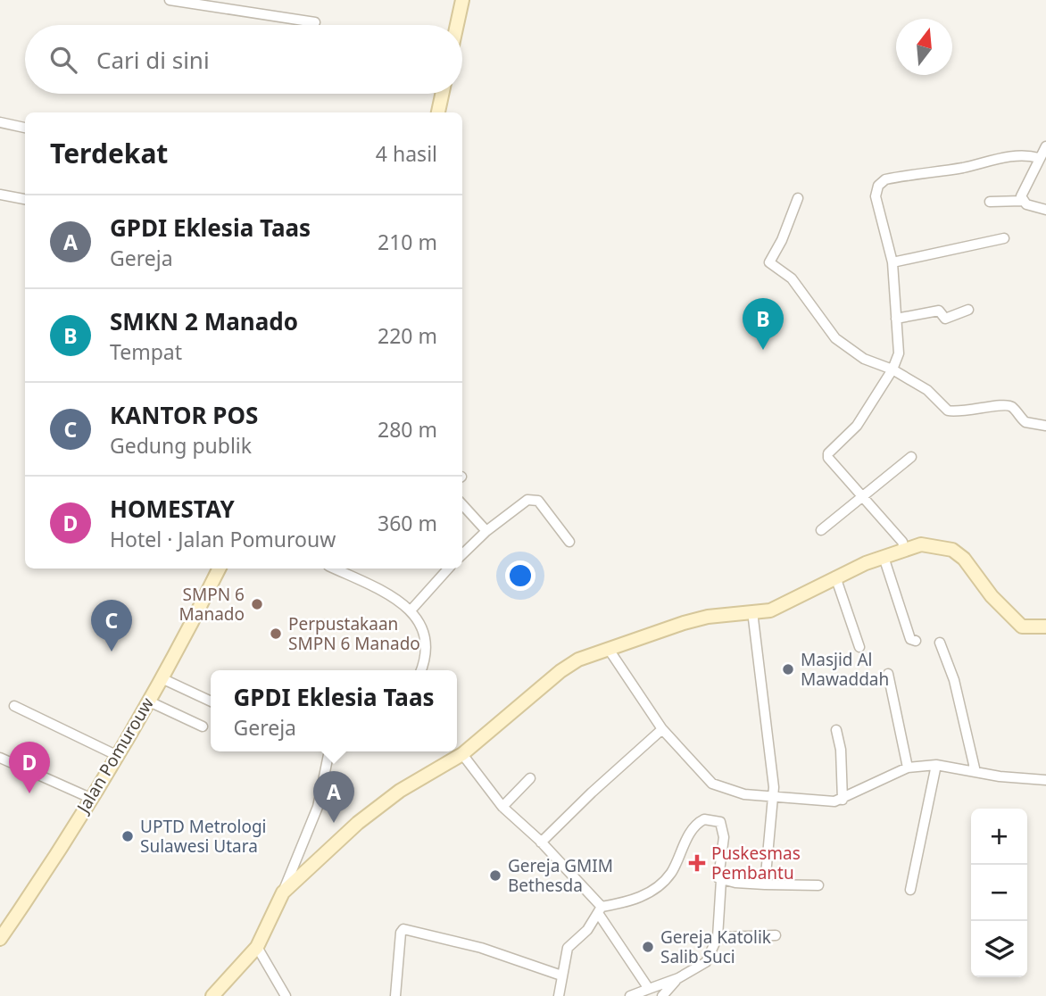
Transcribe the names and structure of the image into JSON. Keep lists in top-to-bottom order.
{
  "streets": {
    "street": ["Jalan Pomurouw"]
  },
  "places": {
    "other": [
      "SMPN 6 Manado",
      "Perpustakaan SMPN 6 Manado",
      "Masjid Al Mawaddah",
      "UPTD Metrologi Sulawesi Utara",
      "Gereja GMIM Bethesda",
      "Gereja Katolik Salib Suci"
    ],
    "health": ["Puskesmas Pembantu"]
  },
  "north": "top",
  "page": {
    "search": "Cari di sini",
    "heading": ["Terdekat", "4 hasil"],
    "list": [
      {
        "mark": "A",
        "name": "GPDI Eklesia Taas",
        "note": "Gereja",
        "value": "210 m"
      },
      {
        "mark": "B",
        "name": "SMKN 2 Manado",
        "note": "Tempat",
        "value": "220 m"
      },
      {
        "mark": "C",
        "name": "KANTOR POS",
        "note": "Gedung publik",
        "value": "280 m"
      },
      {
        "mark": "D",
        "name": "HOMESTAY",
        "note": "Hotel · Jalan Pomurouw",
        "value": "360 m"
      }
    ],
    "pins": [
      "B",
      "C",
      "D",
      "A"
    ],
    "popup": ["GPDI Eklesia Taas", "Gereja"],
    "map_buttons": ["+", "−"]
  }
}
